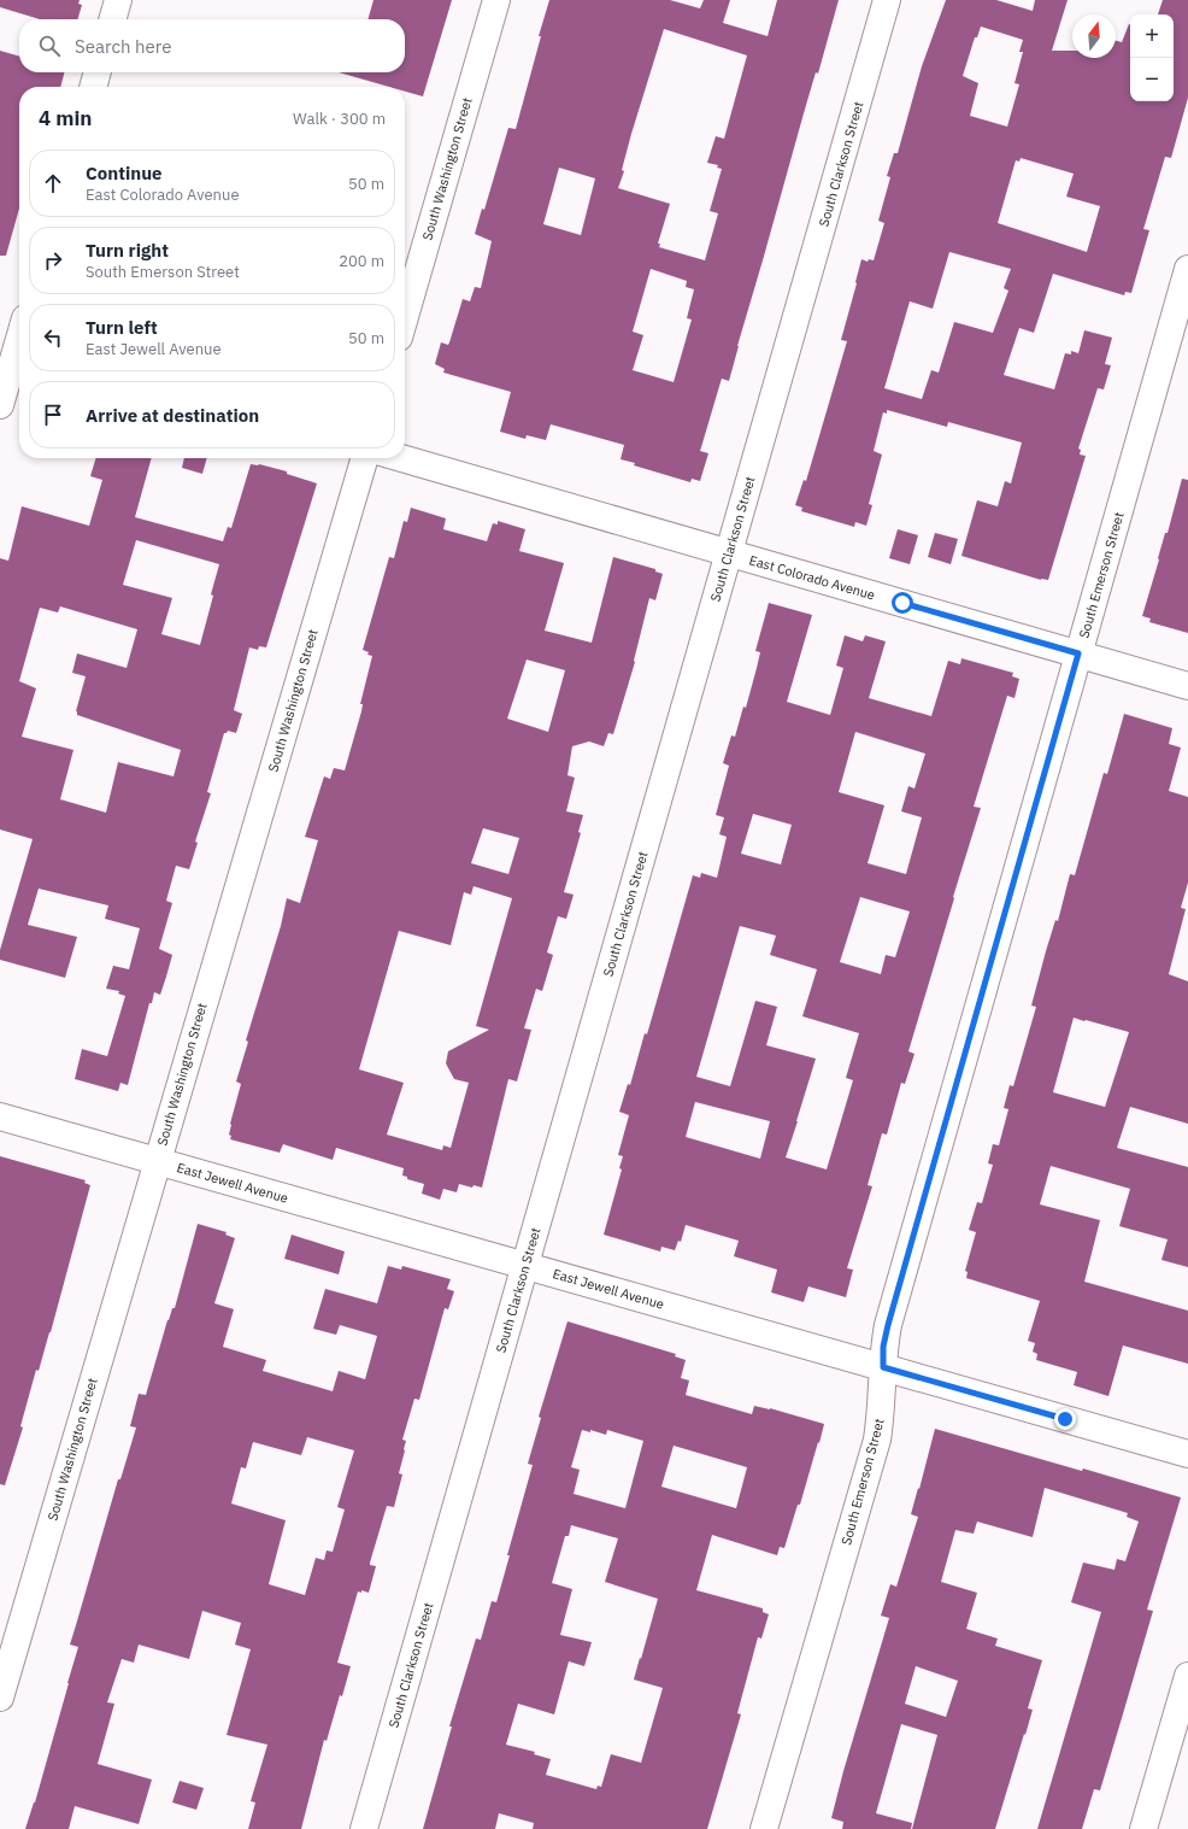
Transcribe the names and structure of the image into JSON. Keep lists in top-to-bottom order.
{
  "streets": {
    "street": [
      "South Clarkson Street",
      "South Washington Street",
      "South Emerson Street",
      "East Colorado Avenue",
      "East Jewell Avenue"
    ]
  },
  "crossings": [
    ["South Clarkson Street", "East Colorado Avenue"],
    ["South Clarkson Street", "East Jewell Avenue"],
    ["South Washington Street", "East Jewell Avenue"],
    ["South Emerson Street", "East Colorado Avenue"],
    ["South Emerson Street", "East Jewell Avenue"]
  ],
  "north": "top",
  "page": {
    "map_buttons": ["+", "−"],
    "search": "Search here",
    "heading": ["4 min", "Walk · 300 m"],
    "list": [
      ["Continue", "East Colorado Avenue", "50 m"],
      ["Turn right", "South Emerson Street", "200 m"],
      ["Turn left", "East Jewell Avenue", "50 m"],
      "Arrive at destination"
    ]
  }
}
